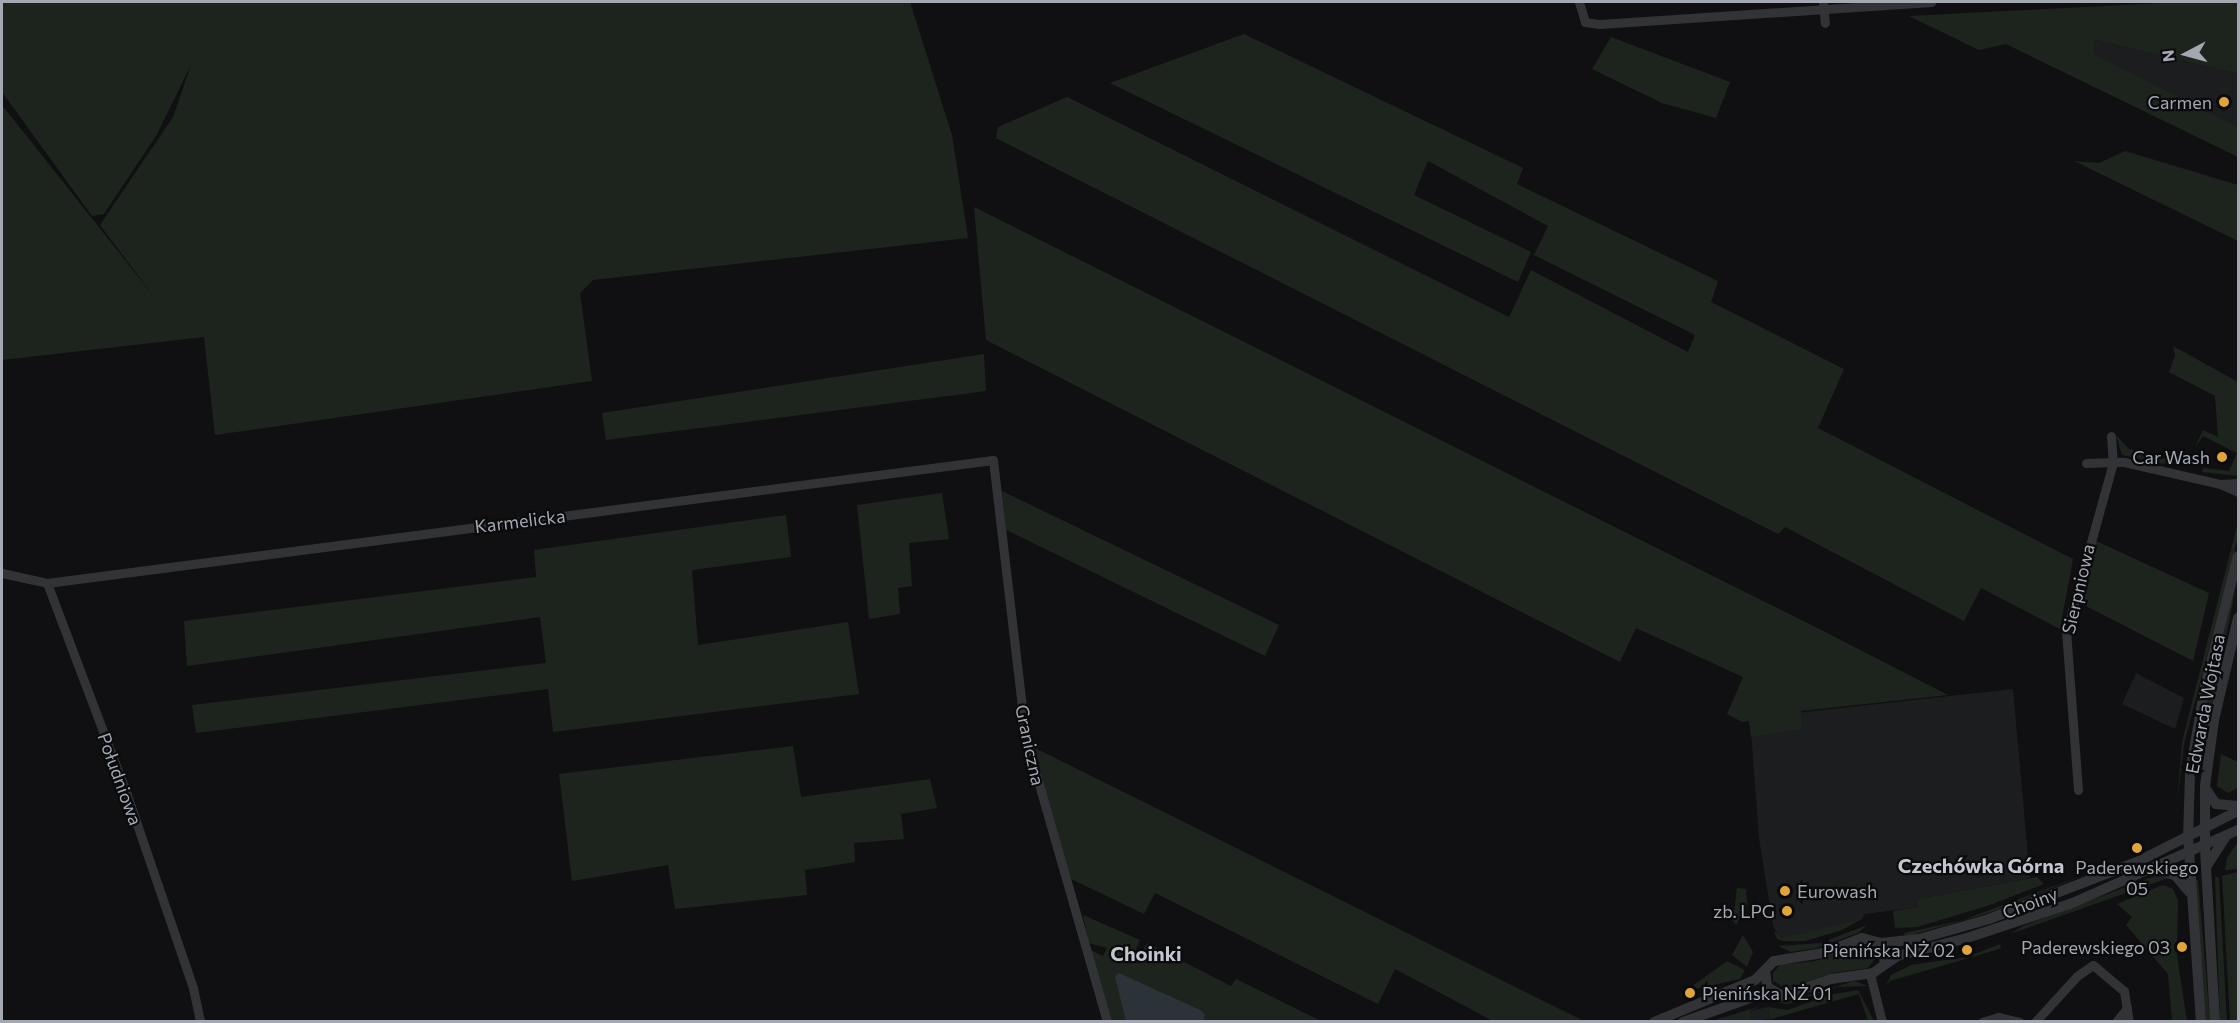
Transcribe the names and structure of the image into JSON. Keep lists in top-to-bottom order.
{
  "streets": {
    "street": [
      "Karmelicka",
      "Sierpniowa",
      "Edwarda Wojtasa",
      "Graniczna",
      "Południowa",
      "Choiny"
    ]
  },
  "crossings": [
    ["Karmelicka", "Graniczna"],
    ["Karmelicka", "Południowa"],
    ["Edwarda Wojtasa", "Choiny"]
  ],
  "districts": ["Czechówka Górna", "Choinki"],
  "places": [
    "Carmen",
    "Car Wash",
    "Paderewskiego 05",
    "Eurowash",
    "zb. LPG",
    "Paderewskiego 03",
    "Pienińska NŻ 02",
    "Pienińska NŻ 01"
  ],
  "north": "left"
}
